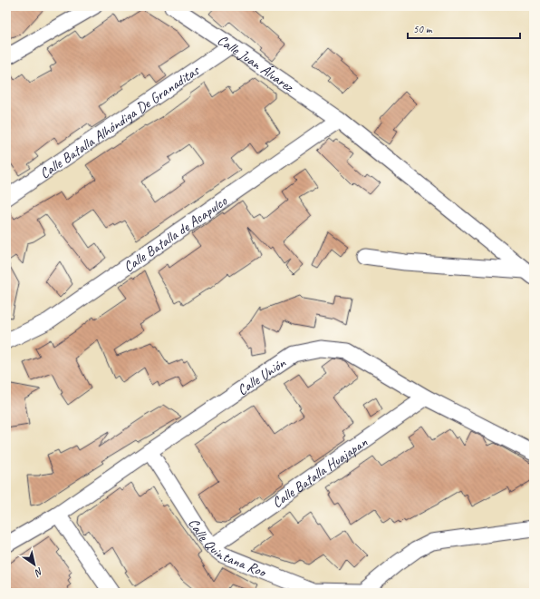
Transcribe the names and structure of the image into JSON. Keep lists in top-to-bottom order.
{
  "streets": {
    "street": [
      "Calle Juan Álvarez",
      "Calle Batalla Alhóndiga De Granaditas",
      "Calle Batalla de Acapulco",
      "Calle Unión",
      "Calle Batalla Huajapan",
      "Calle Quintana Roo"
    ]
  },
  "crossings": [
    ["Calle Juan Álvarez", "Calle Batalla Alhóndiga De Granaditas"],
    ["Calle Juan Álvarez", "Calle Batalla de Acapulco"],
    ["Calle Unión", "Calle Batalla Huajapan"],
    ["Calle Unión", "Calle Quintana Roo"],
    ["Calle Batalla Huajapan", "Calle Quintana Roo"]
  ],
  "scale_bar": "50 m",
  "north": "bottom right"
}
